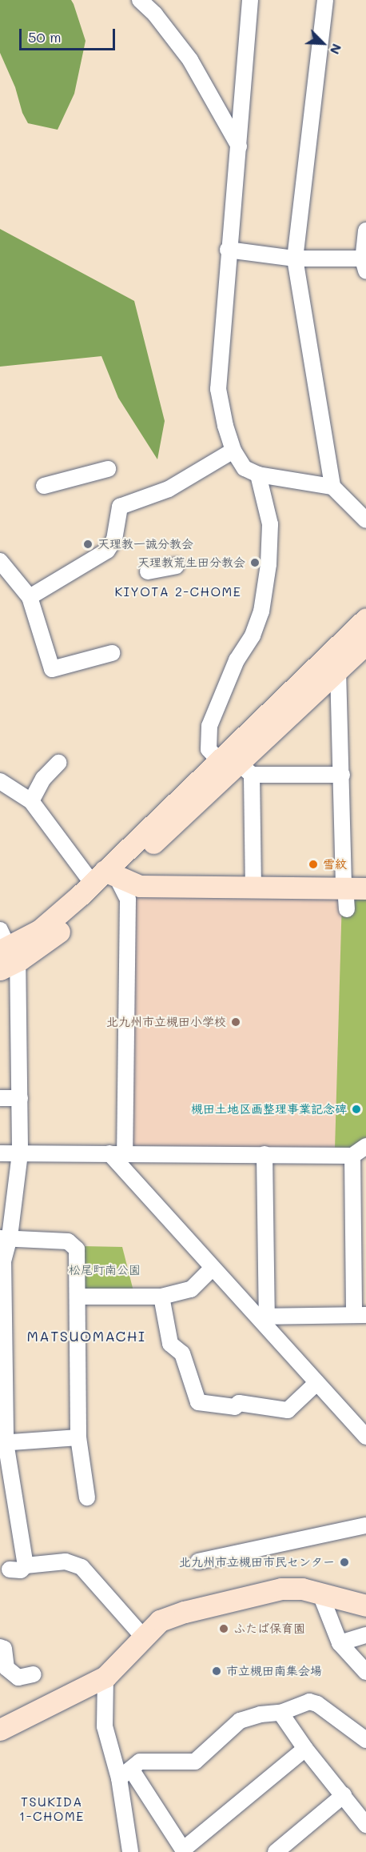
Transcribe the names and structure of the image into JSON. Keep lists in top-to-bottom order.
{
  "districts": ["KIYOTA 2-CHOME", "MATSUOMACHI", "TSUKIDA 1-CHOME"],
  "parks": ["松尾町南公園"],
  "places": [
    "天理教一誠分教会",
    "天理教荒生田分教会",
    "雪紋",
    "北九州市立槻田小学校",
    "槻田土地区画整理事業記念碑",
    "北九州市立槻田市民センター",
    "ふたば保育園",
    "市立槻田南集会場"
  ],
  "scale_bar": "50 m",
  "north": "bottom right"
}
